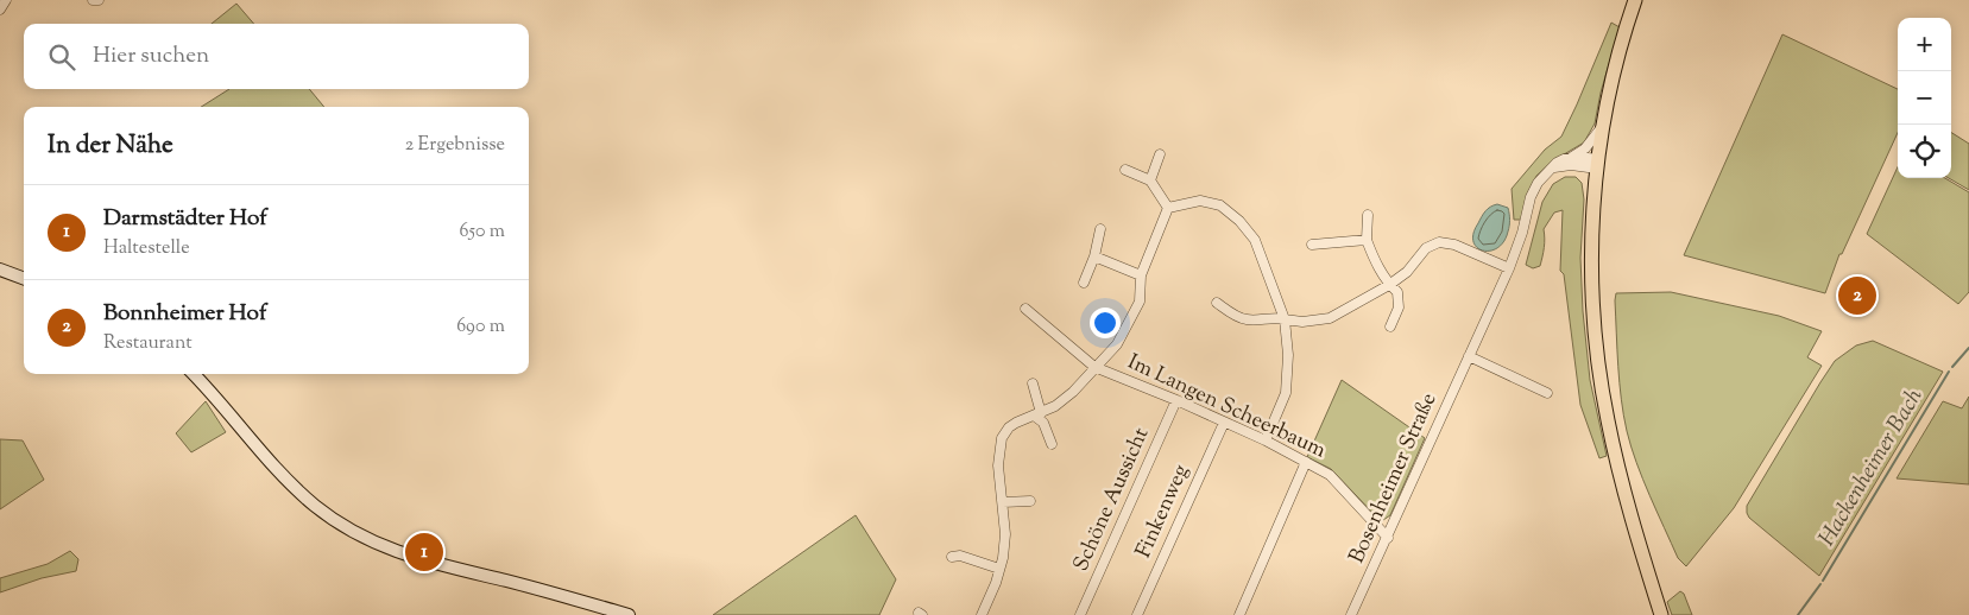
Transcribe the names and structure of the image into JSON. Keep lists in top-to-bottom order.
{
  "streets": {
    "street": [
      "Im Langen Scheerbaum",
      "Bosenheimer Straße",
      "Schöne Aussicht",
      "Finkenweg"
    ]
  },
  "crossings": [
    ["Im Langen Scheerbaum", "Bosenheimer Straße"],
    ["Im Langen Scheerbaum", "Schöne Aussicht"],
    ["Im Langen Scheerbaum", "Finkenweg"]
  ],
  "water": ["Hackenheimer Bach"],
  "page": {
    "map_buttons": ["+", "−"],
    "search": "Hier suchen",
    "heading": ["In der Nähe", "2 Ergebnisse"],
    "list": [
      {
        "mark": "1",
        "name": "Darmstädter Hof",
        "note": "Haltestelle",
        "value": "650 m"
      },
      {
        "mark": "2",
        "name": "Bonnheimer Hof",
        "note": "Restaurant",
        "value": "690 m"
      }
    ],
    "pins": ["2", "1"]
  }
}
